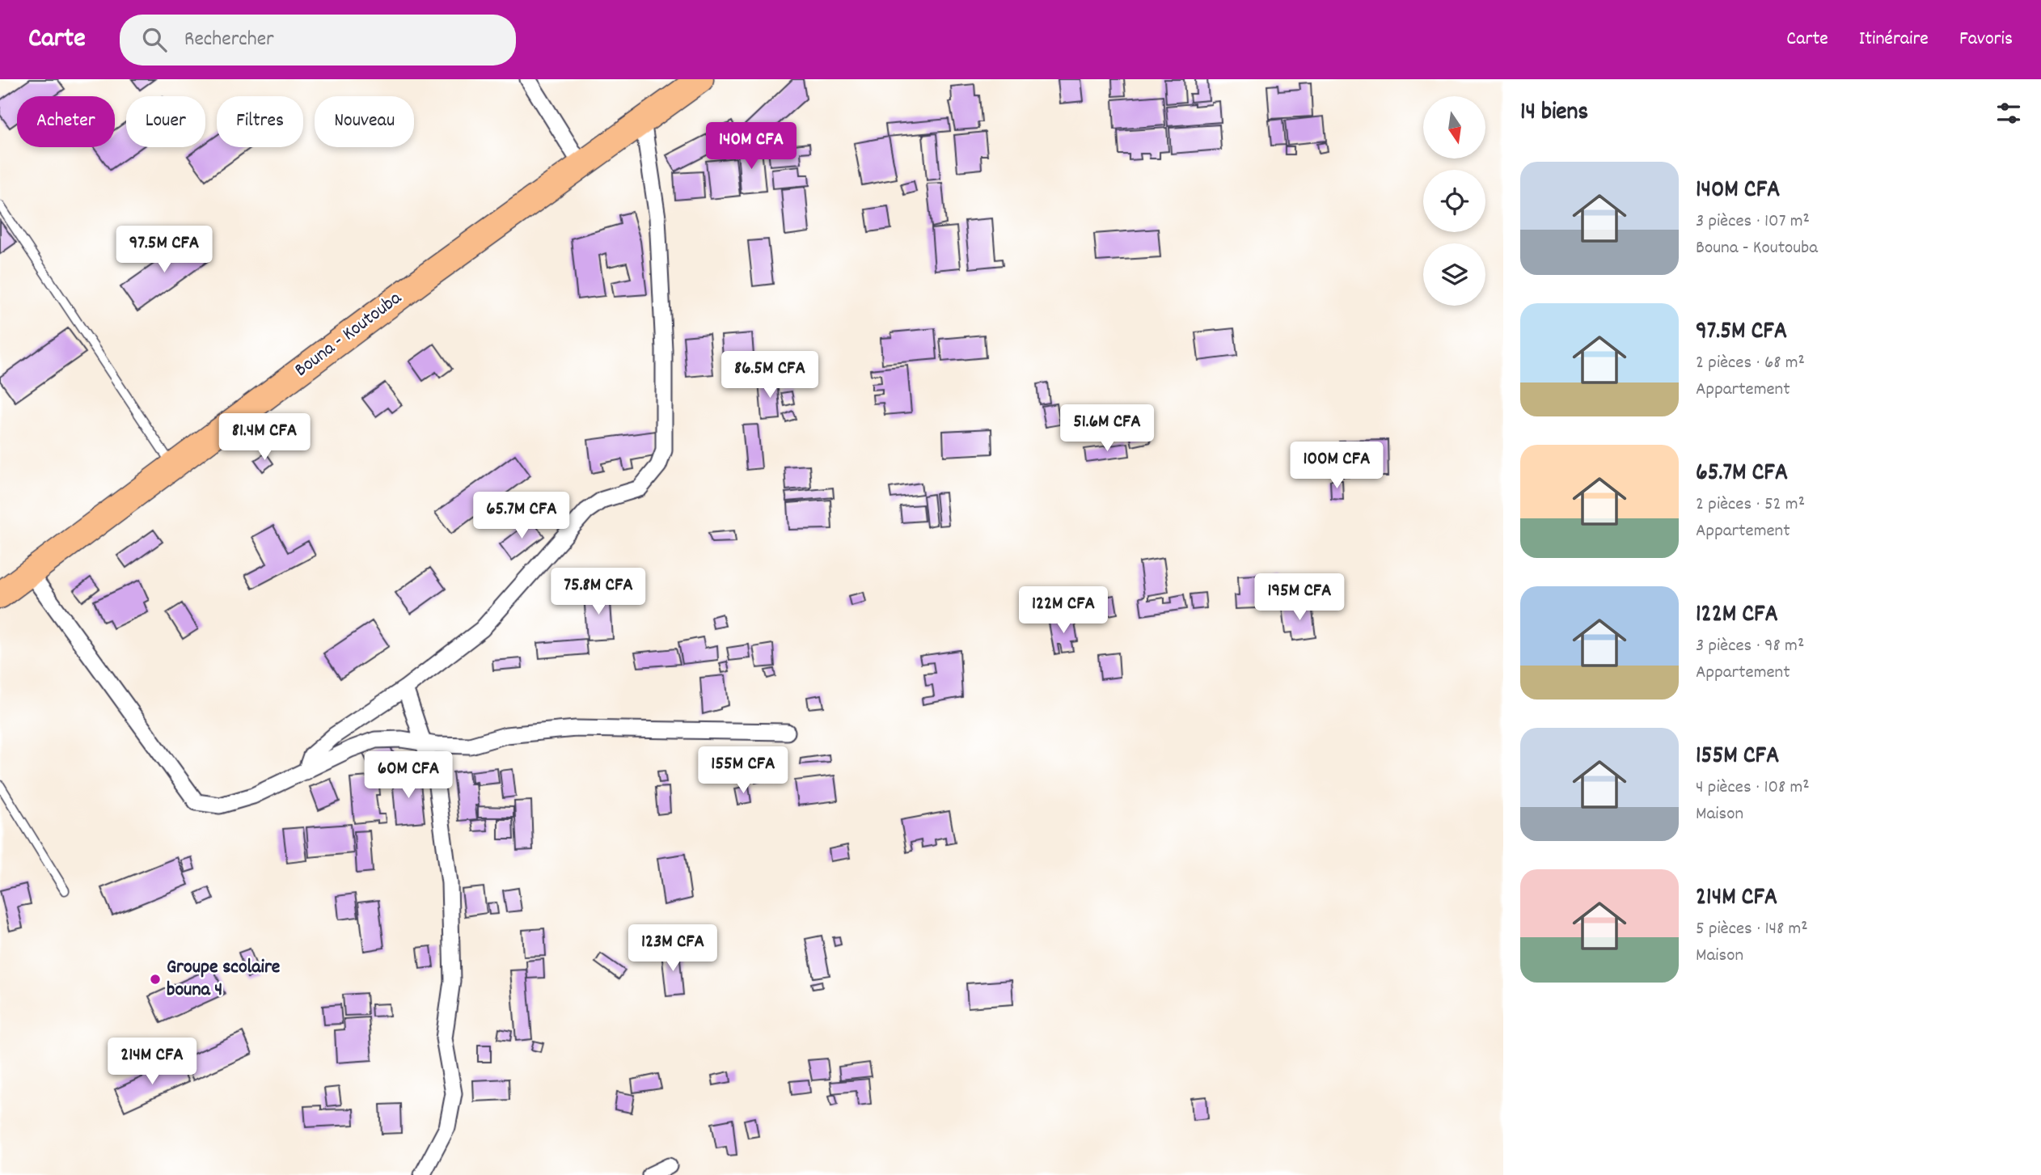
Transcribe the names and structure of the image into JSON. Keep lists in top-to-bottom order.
{
  "streets": {
    "main road": ["Bouna - Koutouba"]
  },
  "places": ["Groupe scolaire bouna 4"],
  "north": "bottom",
  "page": {
    "header": "Carte",
    "search": "Rechercher",
    "nav": ["Carte", "Itinéraire", "Favoris"],
    "heading": "14 biens",
    "chip": [
      "Acheter",
      "Louer",
      "Filtres",
      "Nouveau"
    ],
    "price": [
      "140M CFA",
      "97.5M CFA",
      "86.5M CFA",
      "51.6M CFA",
      "81.4M CFA",
      "100M CFA",
      "65.7M CFA",
      "75.8M CFA",
      "195M CFA",
      "122M CFA",
      "155M CFA",
      "60M CFA",
      "123M CFA",
      "214M CFA"
    ],
    "list": [
      {
        "name": "140M CFA",
        "note": "3 pièces · 107 m² · Bouna - Koutouba"
      },
      {
        "name": "97.5M CFA",
        "note": "2 pièces · 68 m² · Appartement"
      },
      {
        "name": "65.7M CFA",
        "note": "2 pièces · 52 m² · Appartement"
      },
      {
        "name": "122M CFA",
        "note": "3 pièces · 98 m² · Appartement"
      },
      {
        "name": "155M CFA",
        "note": "4 pièces · 108 m² · Maison"
      },
      {
        "name": "214M CFA",
        "note": "5 pièces · 148 m² · Maison"
      }
    ]
  }
}
